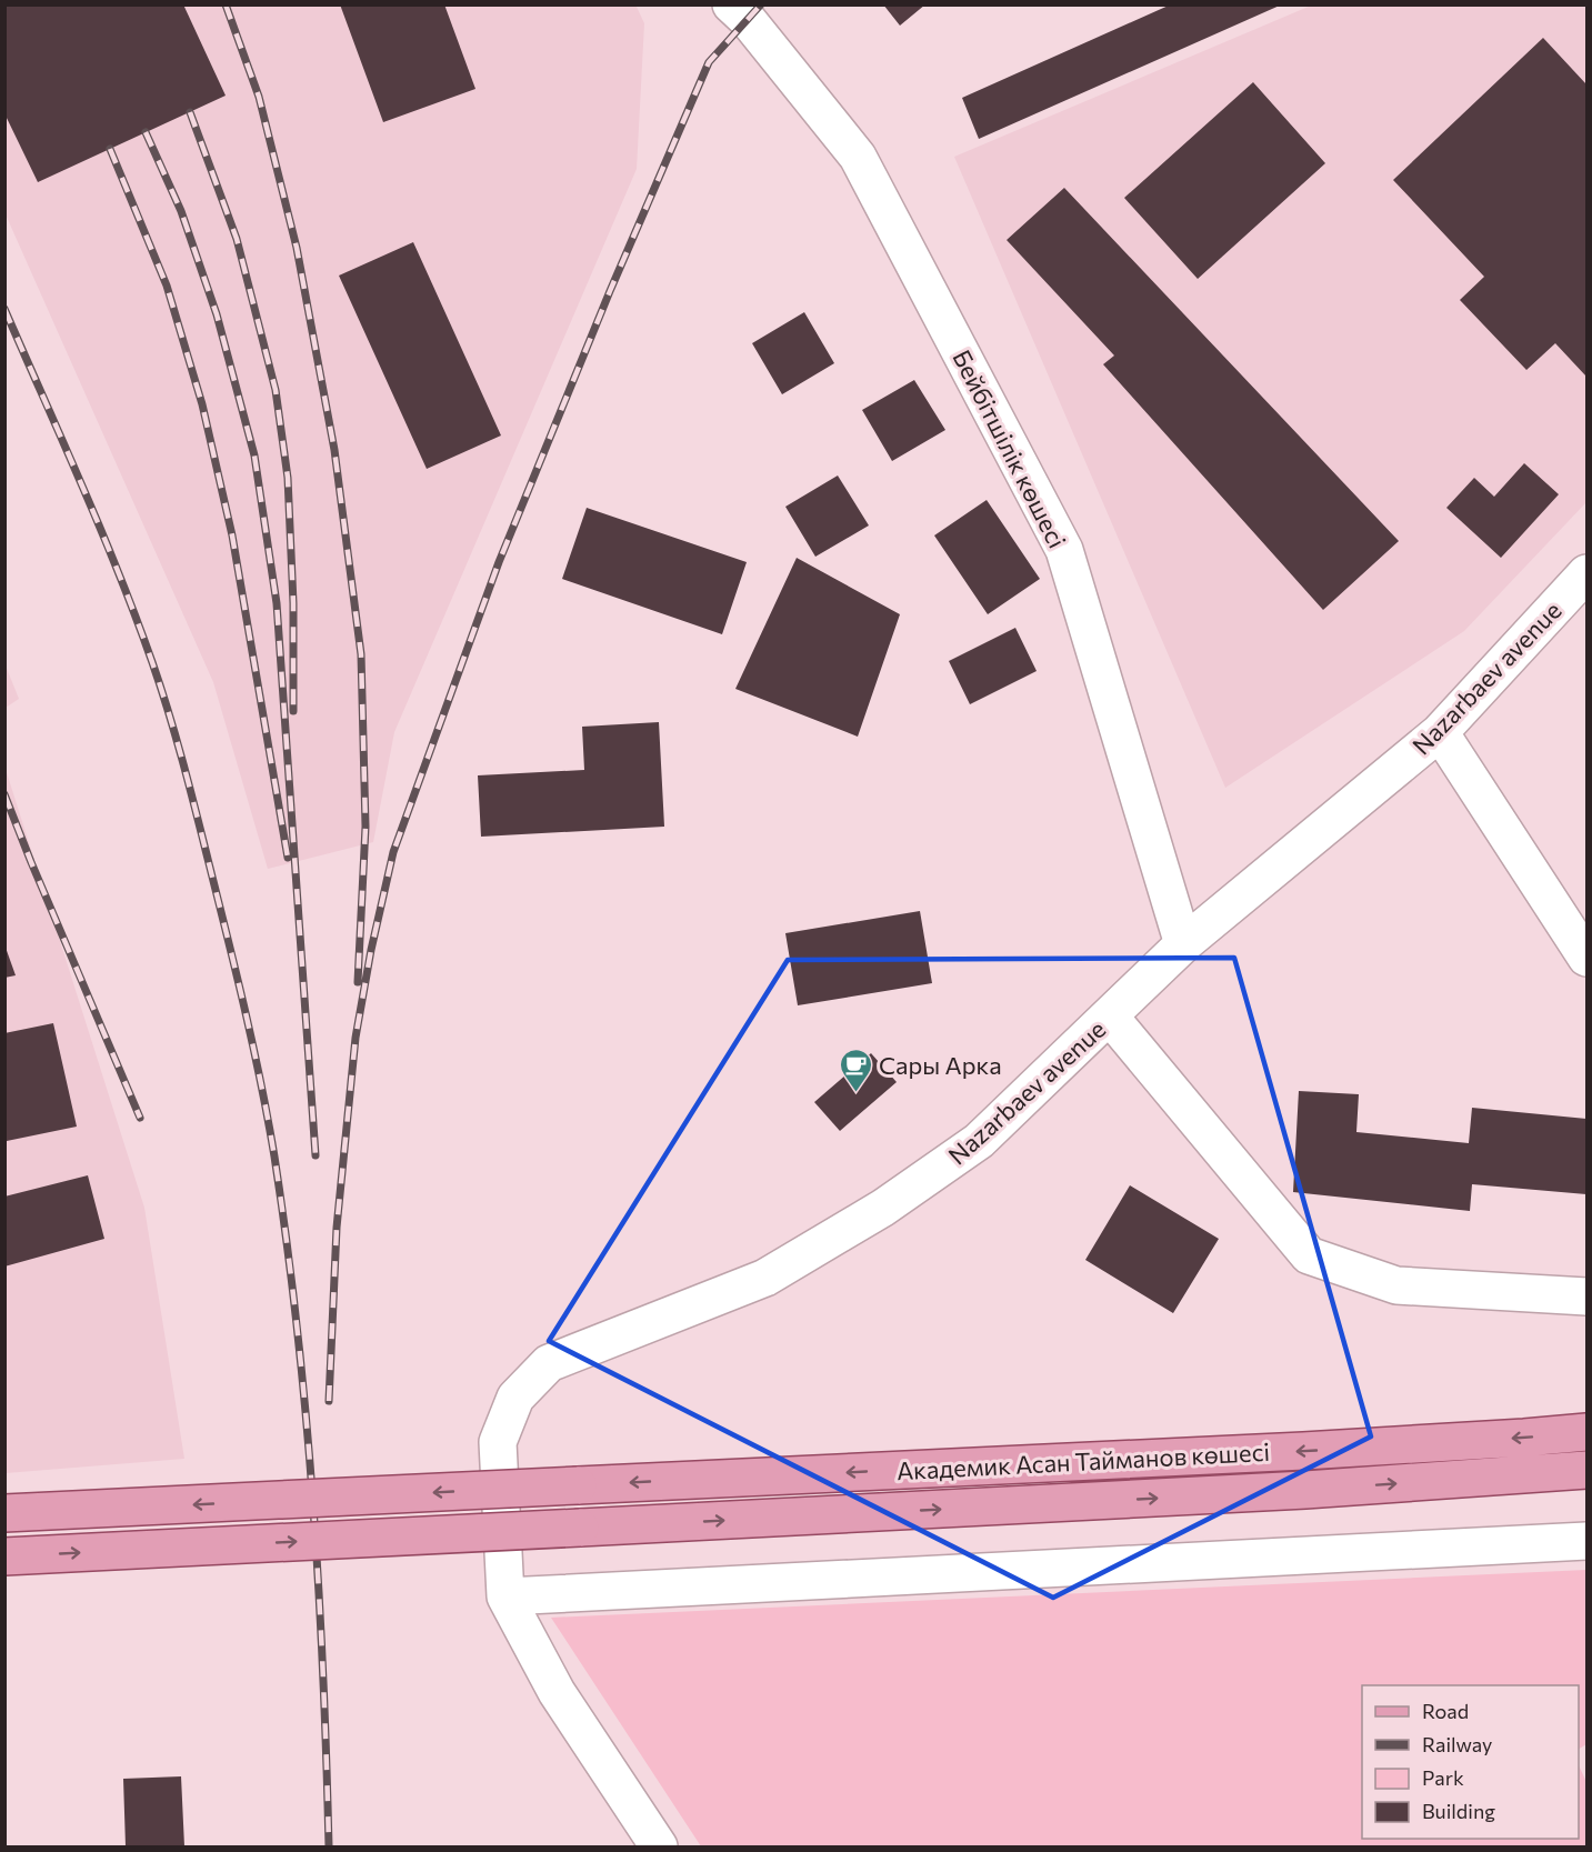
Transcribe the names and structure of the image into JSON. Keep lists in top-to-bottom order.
{
  "streets": {
    "main road": ["Академик Асан Тайманов көшесі"],
    "street": ["Бейбітшілік көшесі", "Nazarbaev avenue"]
  },
  "crossings": [
    ["Бейбітшілік көшесі", "Nazarbaev avenue"]
  ],
  "places": {
    "cafe": ["Сары Арка"]
  },
  "legend": [
    "Road",
    "Railway",
    "Park",
    "Building"
  ]
}
